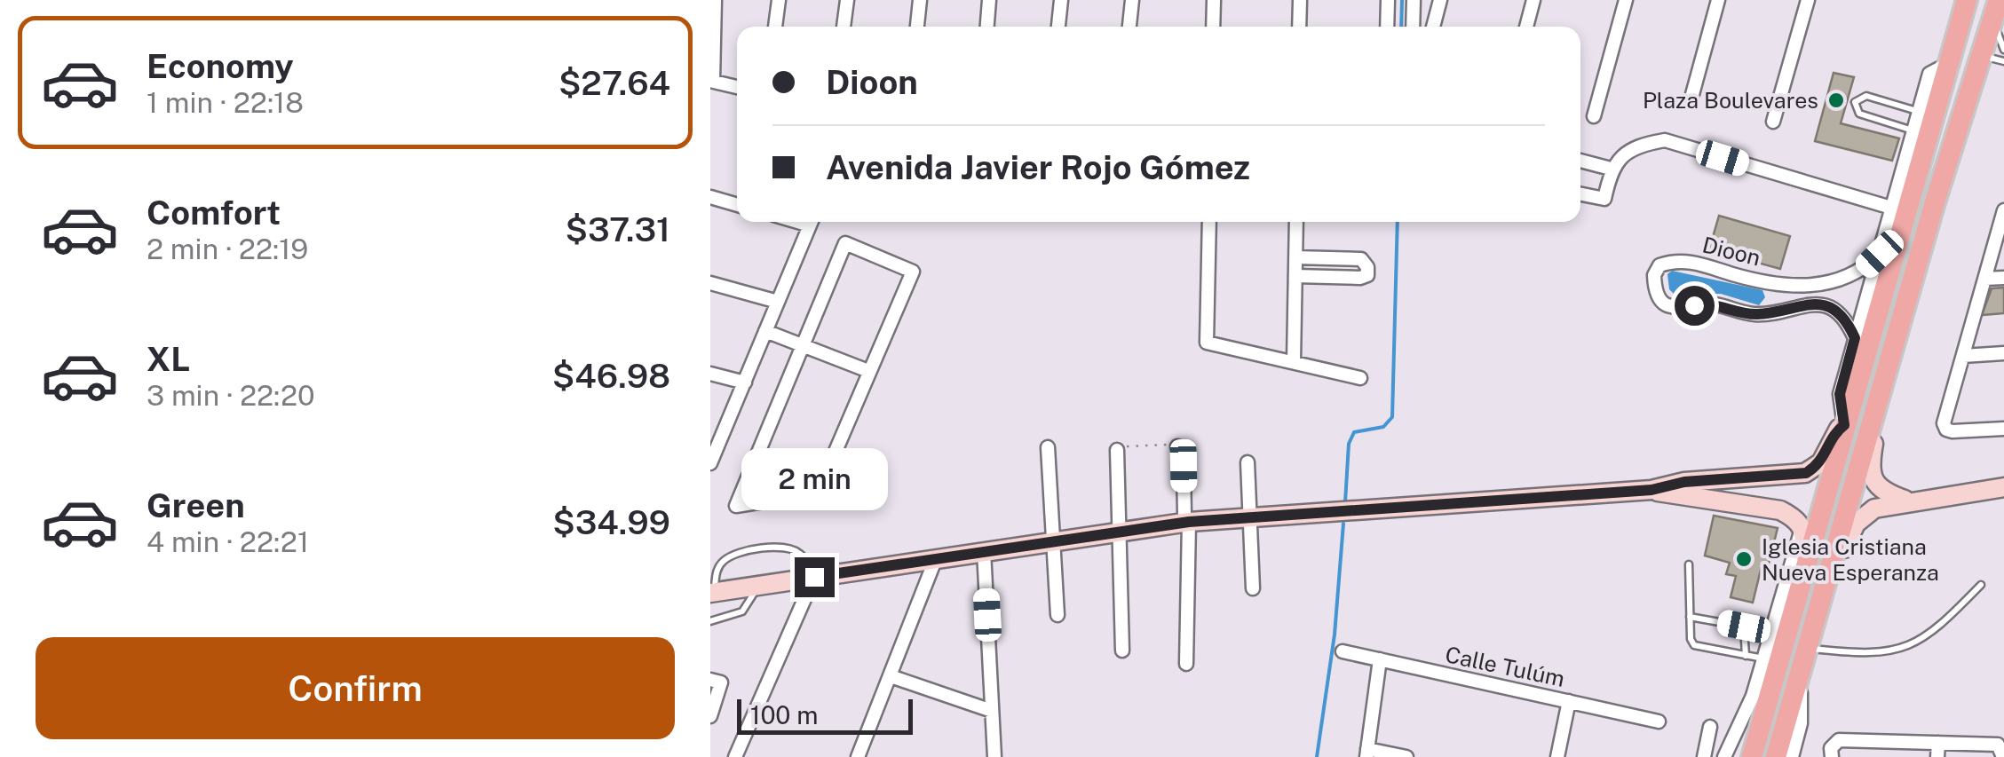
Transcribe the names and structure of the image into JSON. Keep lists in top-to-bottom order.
{
  "streets": {
    "street": ["Dioon", "Calle Tulúm"]
  },
  "places": ["Plaza Boulevares", "Iglesia Cristiana Nueva Esperanza"],
  "scale_bar": "100 m",
  "page": {
    "list": [
      {
        "name": "Economy",
        "note": "1 min · 22:18",
        "value": "$27.64"
      },
      {
        "name": "Comfort",
        "note": "2 min · 22:19",
        "value": "$37.31"
      },
      {
        "name": "XL",
        "note": "3 min · 22:20",
        "value": "$46.98"
      },
      {
        "name": "Green",
        "note": "4 min · 22:21",
        "value": "$34.99"
      }
    ],
    "banner": ["Dioon", "Avenida Javier Rojo Gómez"],
    "bubble": "2 min",
    "buttons": "Confirm",
    "scale": "100 m"
  }
}
